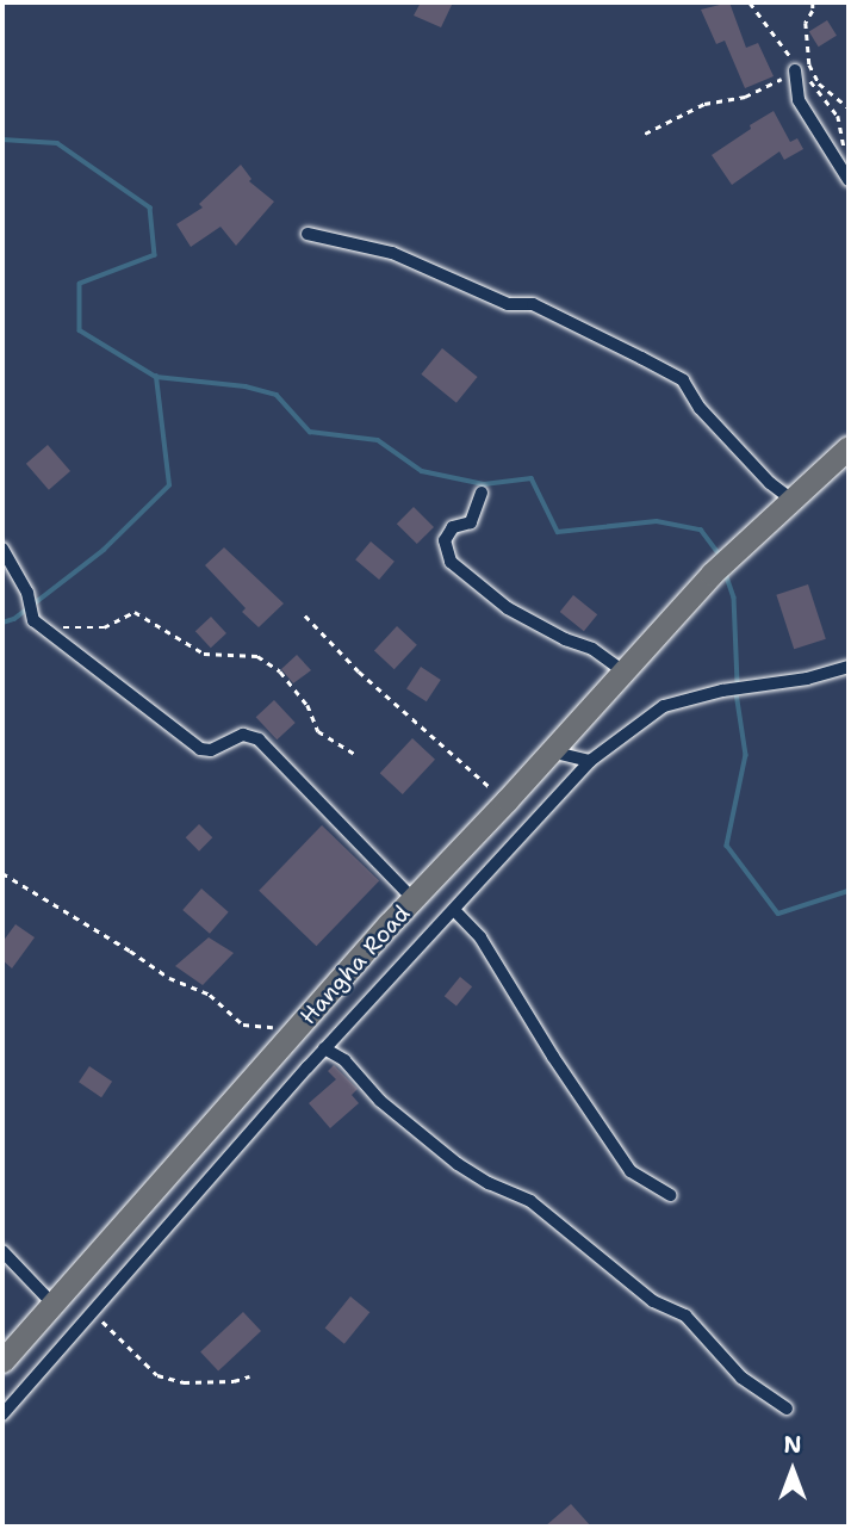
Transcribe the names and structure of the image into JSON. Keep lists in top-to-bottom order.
{
  "streets": {
    "highway": ["Hangha Road"]
  },
  "north": "top"
}
